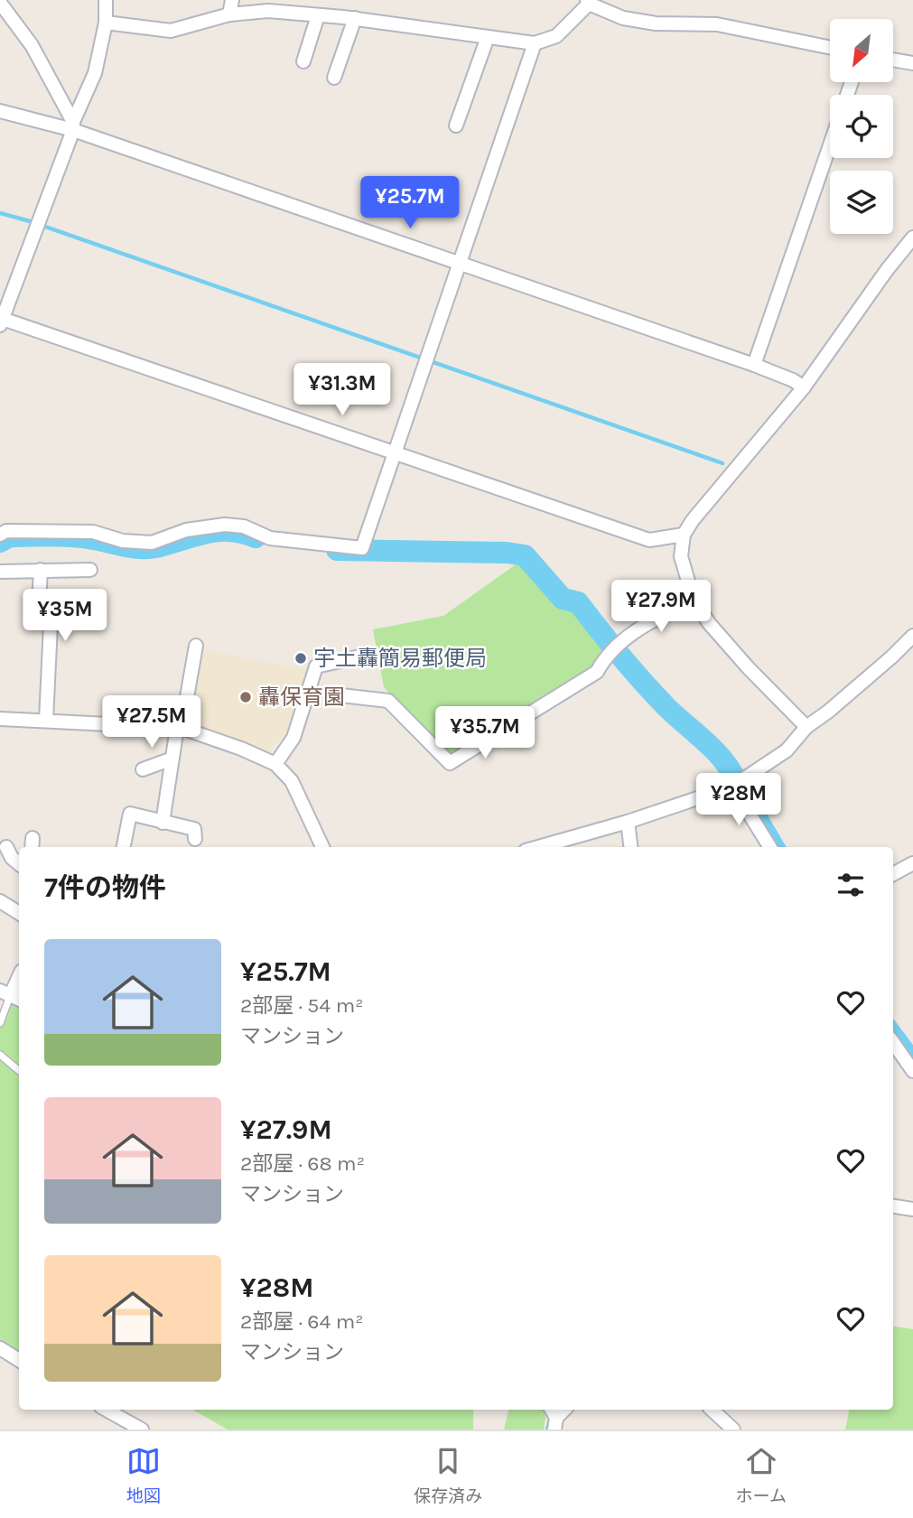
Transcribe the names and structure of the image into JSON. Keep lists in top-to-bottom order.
{
  "places": ["宇土轟簡易郵便局", "轟保育園"],
  "north": "bottom left",
  "page": {
    "price": [
      "¥25.7M",
      "¥31.3M",
      "¥27.9M",
      "¥35M",
      "¥27.5M",
      "¥35.7M",
      "¥28M"
    ],
    "heading": "7件の物件",
    "list": [
      {
        "name": "¥25.7M",
        "note": "2部屋 · 54 m² · マンション"
      },
      {
        "name": "¥27.9M",
        "note": "2部屋 · 68 m² · マンション"
      },
      {
        "name": "¥28M",
        "note": "2部屋 · 64 m² · マンション"
      }
    ],
    "tabs": ["地図", "保存済み", "ホーム"]
  }
}
